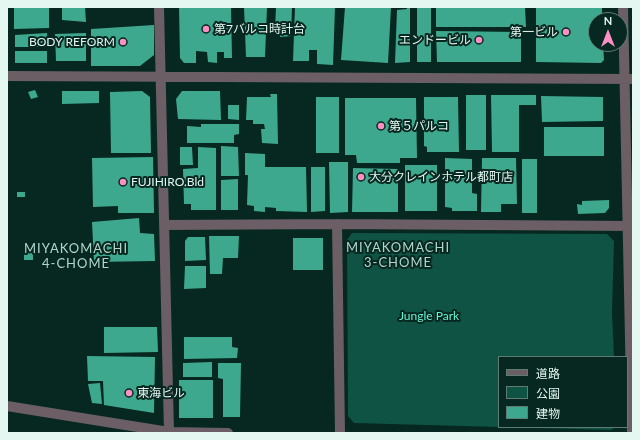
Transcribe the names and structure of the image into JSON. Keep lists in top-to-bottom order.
{
  "districts": ["MIYAKOMACHI 3-CHOME", "MIYAKOMACHI 4-CHOME"],
  "parks": ["Jungle Park"],
  "places": [
    "第7バルコ時計台",
    "第一ビル",
    "エンドービル",
    "BODY REFORM",
    "第５パルコ",
    "大分クレインホテル都町店",
    "FUJIHIRO.Bld",
    "東海ビル"
  ],
  "legend": ["道路", "公園", "建物"],
  "north": "top"
}
